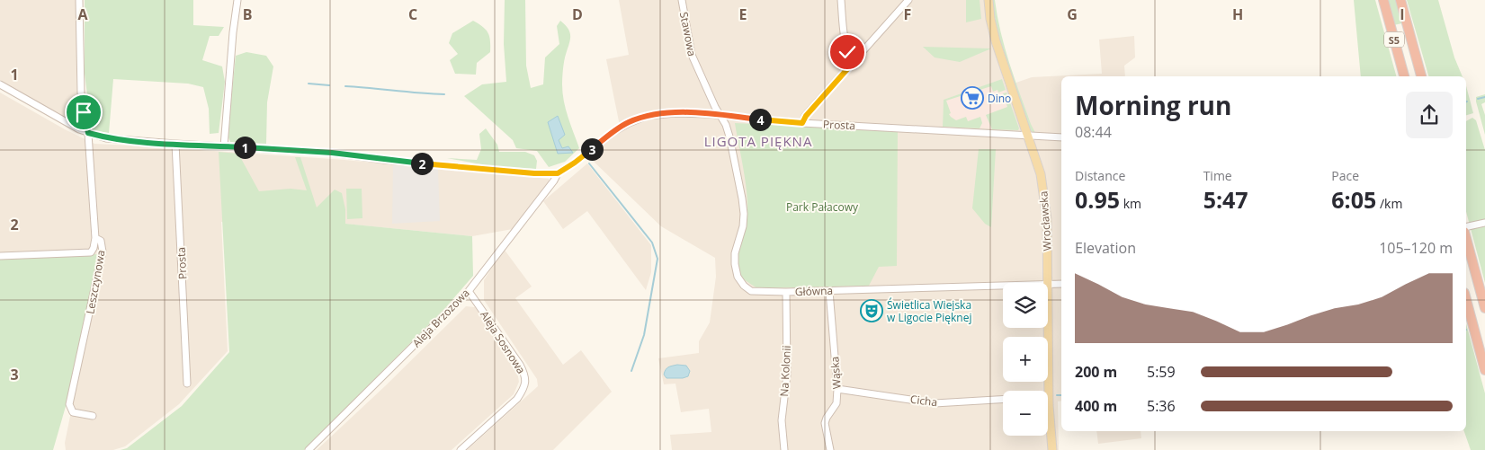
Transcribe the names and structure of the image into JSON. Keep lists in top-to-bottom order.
{
  "streets": {
    "highway": ["S5"],
    "main road": ["Wrocławska"],
    "street": [
      "Stawowa",
      "Prosta",
      "Leszczynowa",
      "Główna",
      "Aleja Brzozowa",
      "Aleja Sosnowa",
      "Na Kolonii",
      "Wąska",
      "Cicha"
    ]
  },
  "crossings": [
    ["Stawowa", "Prosta"],
    ["Stawowa", "Główna"],
    ["Prosta", "Wrocławska"],
    ["Prosta", "Główna"],
    ["Prosta", "Aleja Brzozowa"],
    ["Wrocławska", "Główna"],
    ["Główna", "Na Kolonii"],
    ["Główna", "Wąska"],
    ["Aleja Brzozowa", "Aleja Sosnowa"],
    ["Wąska", "Cicha"]
  ],
  "districts": ["LIGOTA PIĘKNA"],
  "parks": ["Park Pałacowy"],
  "places": {
    "supermarket": ["Dino"],
    "theatre": ["Świetlica Wiejska w Ligocie Pięknej"]
  },
  "page": {
    "heading": ["Morning run", "08:44"],
    "pins": [
      "4",
      "1",
      "3",
      "2"
    ],
    "stats": [
      ["Distance", "0.95 km"],
      ["Time", "5:47"],
      ["Pace", "6:05 /km"]
    ],
    "chart": ["Elevation", "105–120 m"],
    "map_buttons": ["+", "−"],
    "list": [
      {
        "name": "200 m",
        "note": "5:59"
      },
      {
        "name": "400 m",
        "note": "5:36"
      }
    ]
  },
  "grid": {
    "columns": [
      "A",
      "B",
      "C",
      "D",
      "E",
      "F",
      "G",
      "H",
      "I"
    ],
    "rows": ["1", "2", "3"]
  }
}
